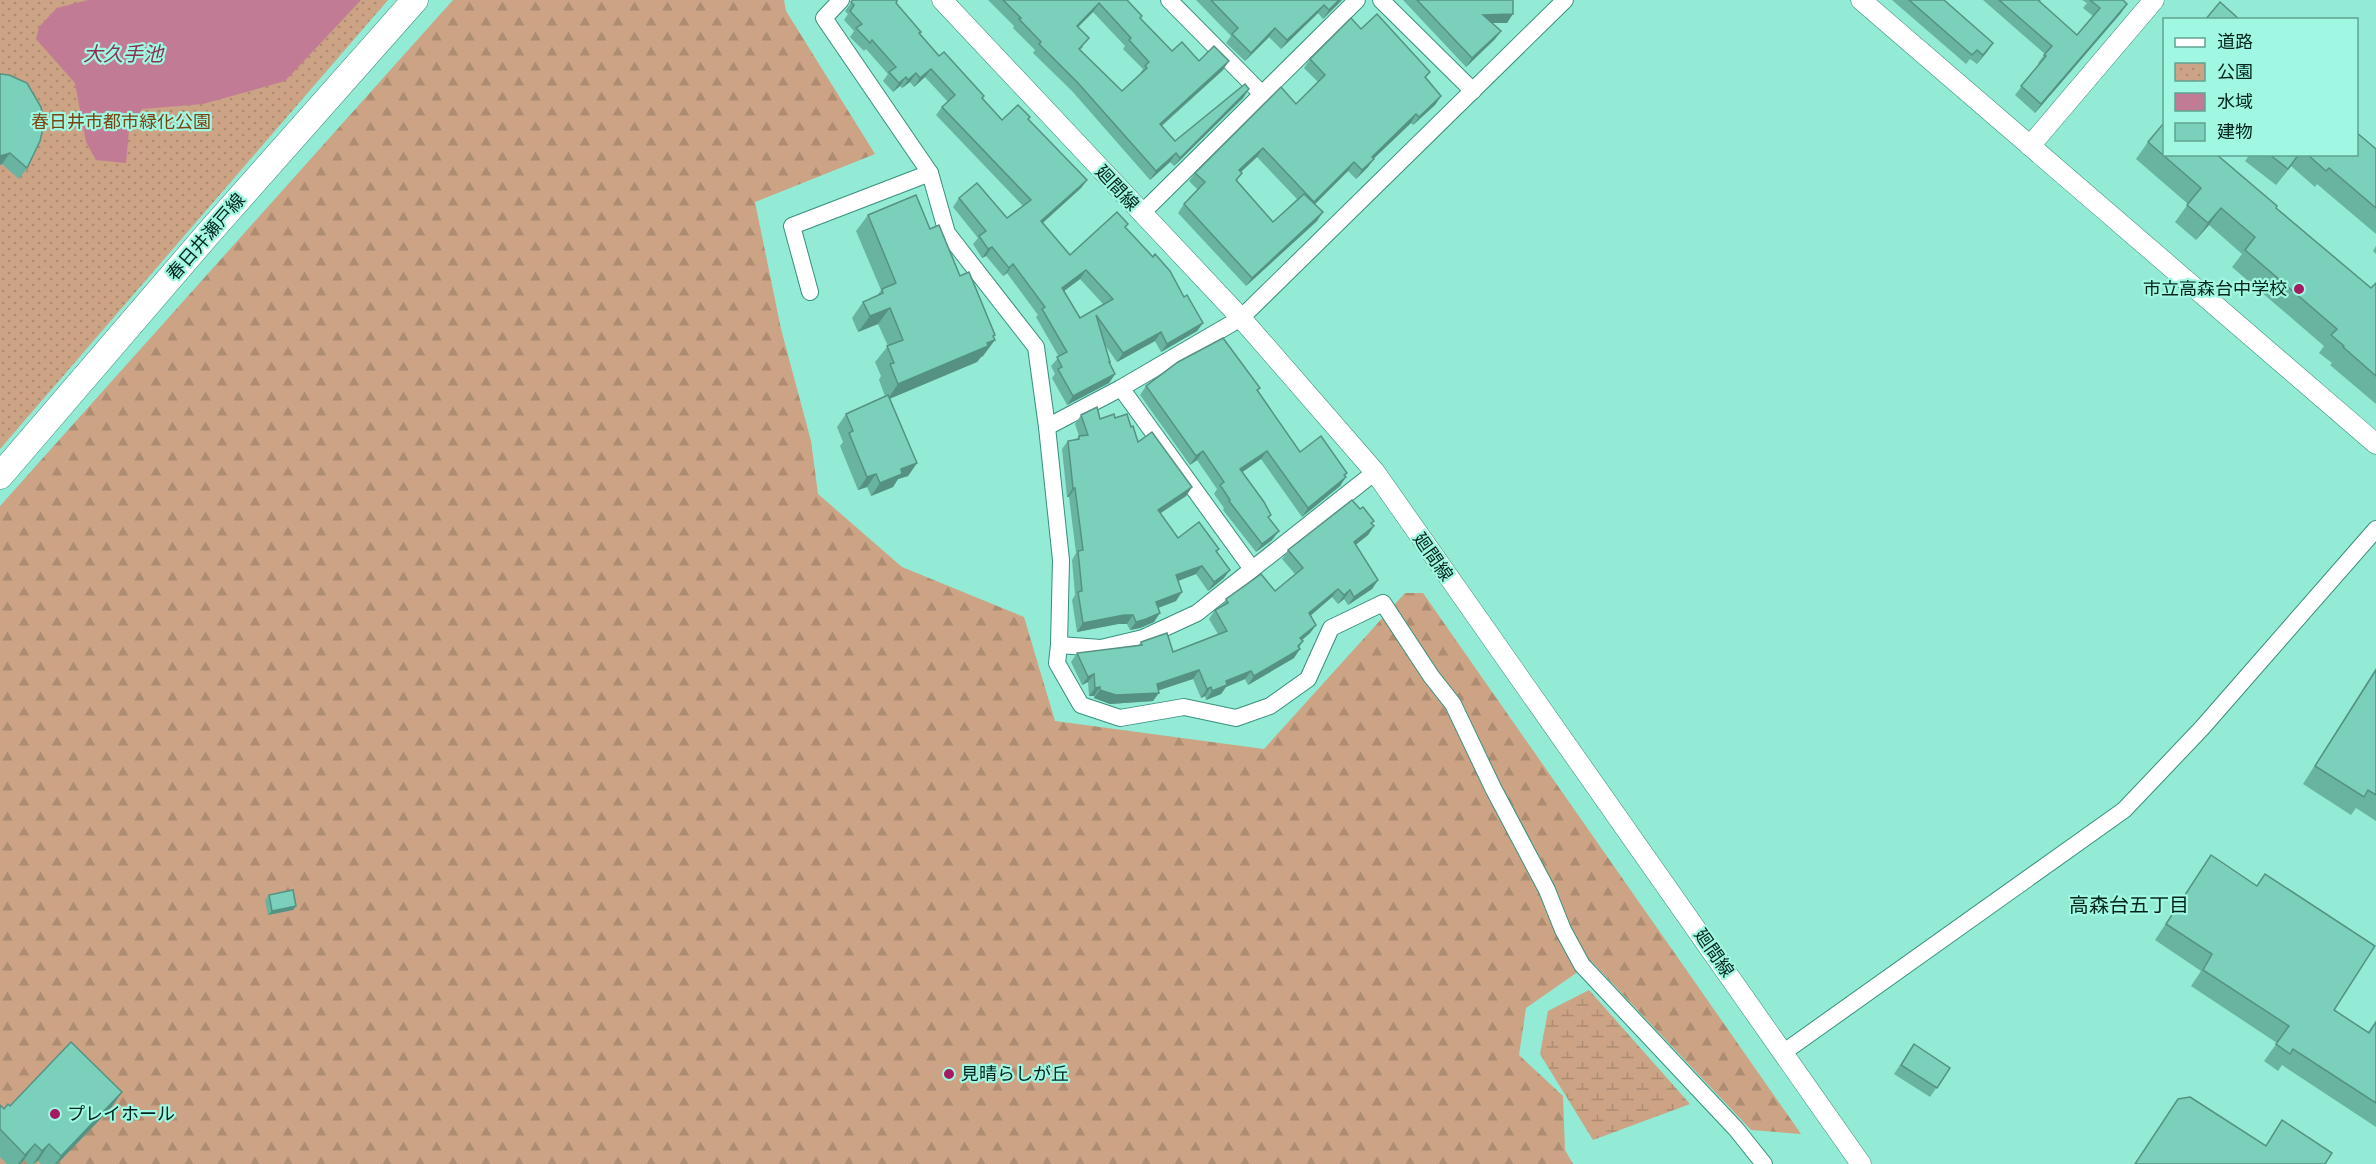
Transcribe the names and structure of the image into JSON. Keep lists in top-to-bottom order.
{
  "streets": {
    "main road": ["春日井瀬戸線"],
    "street": ["廻間線"]
  },
  "districts": ["高森台五丁目"],
  "water": ["大久手池"],
  "parks": ["春日井市都市緑化公園"],
  "places": ["市立高森台中学校", "見晴らしが丘", "プレイホール"],
  "legend": [
    "道路",
    "公園",
    "水域",
    "建物"
  ]
}
